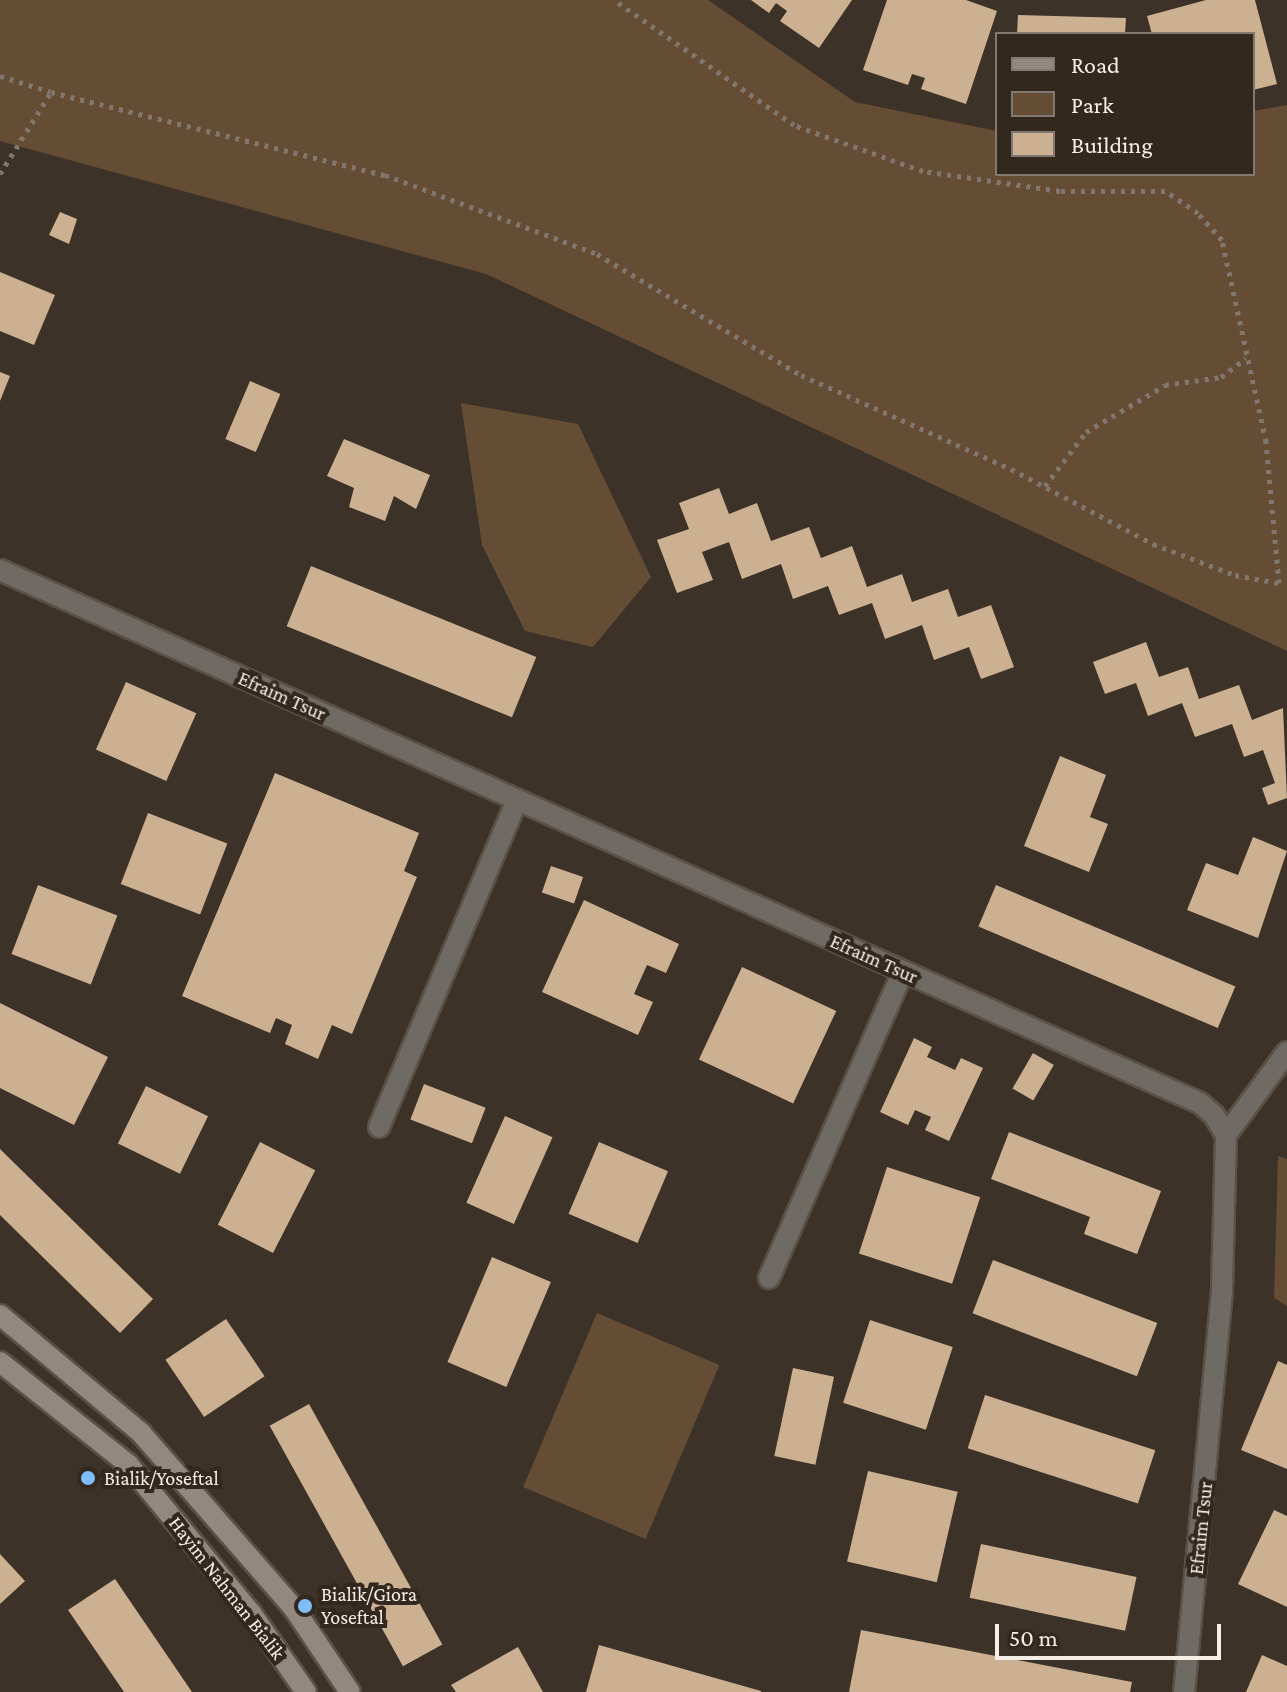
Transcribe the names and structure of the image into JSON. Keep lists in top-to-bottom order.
{
  "streets": {
    "street": ["Efraim Tsur", "Hayim Nahman Bialik"]
  },
  "places": ["Bialik/Yoseftal", "Bialik/Giora Yoseftal"],
  "legend": ["Road", "Park", "Building"],
  "scale_bar": "50 m"
}
